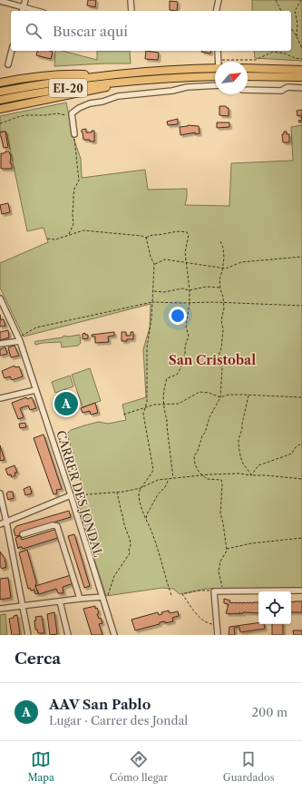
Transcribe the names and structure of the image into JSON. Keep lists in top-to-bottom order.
{
  "streets": {
    "highway": ["EI-20"],
    "street": ["CARRER DES JONDAL"]
  },
  "districts": ["San Cristobal"],
  "north": "top right",
  "page": {
    "search": "Buscar aquí",
    "pins": "A",
    "heading": "Cerca",
    "list": [
      {
        "mark": "A",
        "name": "AAV San Pablo",
        "note": "Lugar · Carrer des Jondal",
        "value": "200 m"
      }
    ],
    "nav": ["Mapa", "Cómo llegar", "Guardados"]
  }
}
